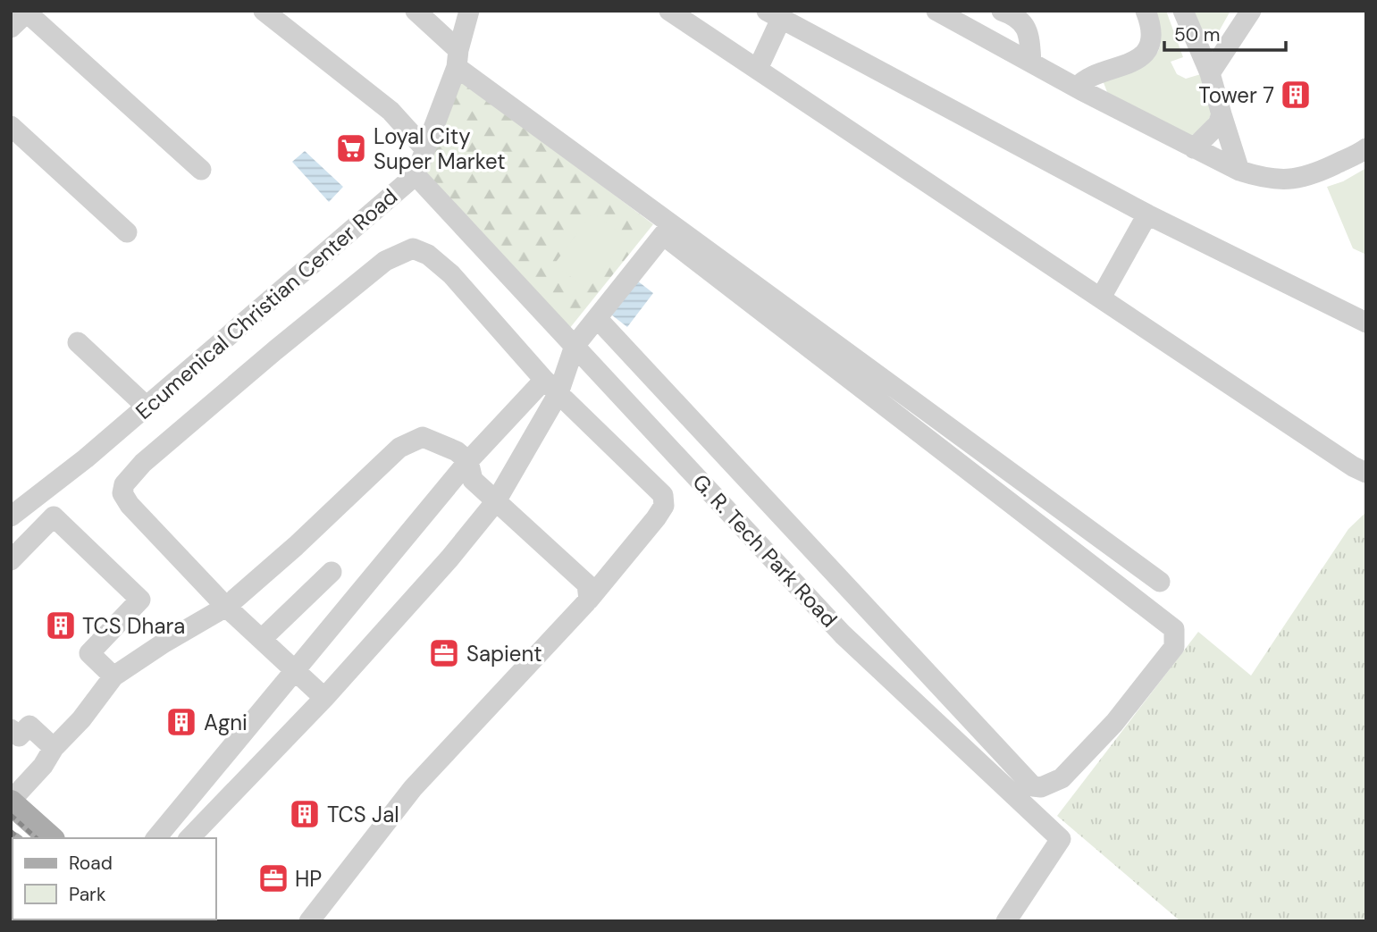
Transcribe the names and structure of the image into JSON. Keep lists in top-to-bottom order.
{
  "streets": {
    "street": ["Ecumenical Christian Center Road", "G. R. Tech Park Road"]
  },
  "crossings": [
    ["Ecumenical Christian Center Road", "G. R. Tech Park Road"]
  ],
  "places": {
    "building": [
      "Tower 7",
      "TCS Dhara",
      "Agni",
      "TCS Jal"
    ],
    "supermarket": ["Loyal City Super Market"],
    "office": ["Sapient", "HP"]
  },
  "legend": ["Road", "Park"],
  "scale_bar": "50 m"
}
